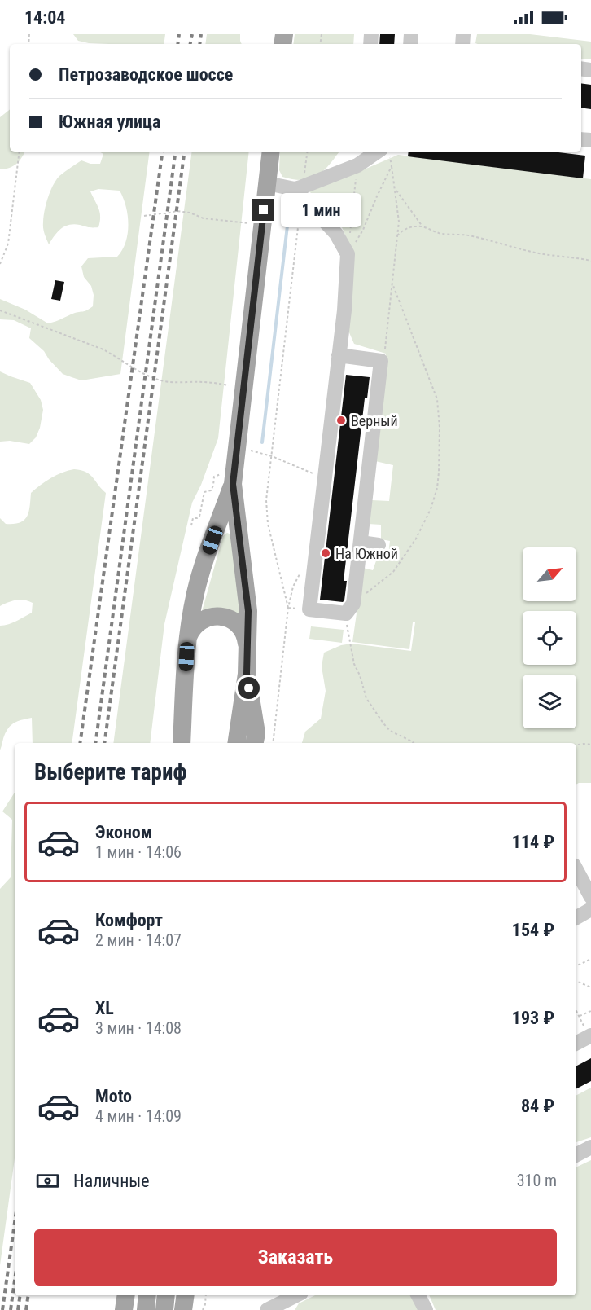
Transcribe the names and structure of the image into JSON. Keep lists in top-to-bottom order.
{
  "places": ["Верный", "На Южной"],
  "north": "top right",
  "page": {
    "status": "14:04",
    "banner": ["Петрозаводское шоссе", "Южная улица"],
    "bubble": "1 мин",
    "heading": "Выберите тариф",
    "list": [
      {
        "name": "Эконом",
        "note": "1 мин · 14:06",
        "value": "114 ₽"
      },
      {
        "name": "Комфорт",
        "note": "2 мин · 14:07",
        "value": "154 ₽"
      },
      {
        "name": "XL",
        "note": "3 мин · 14:08",
        "value": "193 ₽"
      },
      {
        "name": "Moto",
        "note": "4 мин · 14:09",
        "value": "84 ₽"
      }
    ],
    "pay": ["Наличные", "310 m"],
    "buttons": "Заказать"
  }
}
